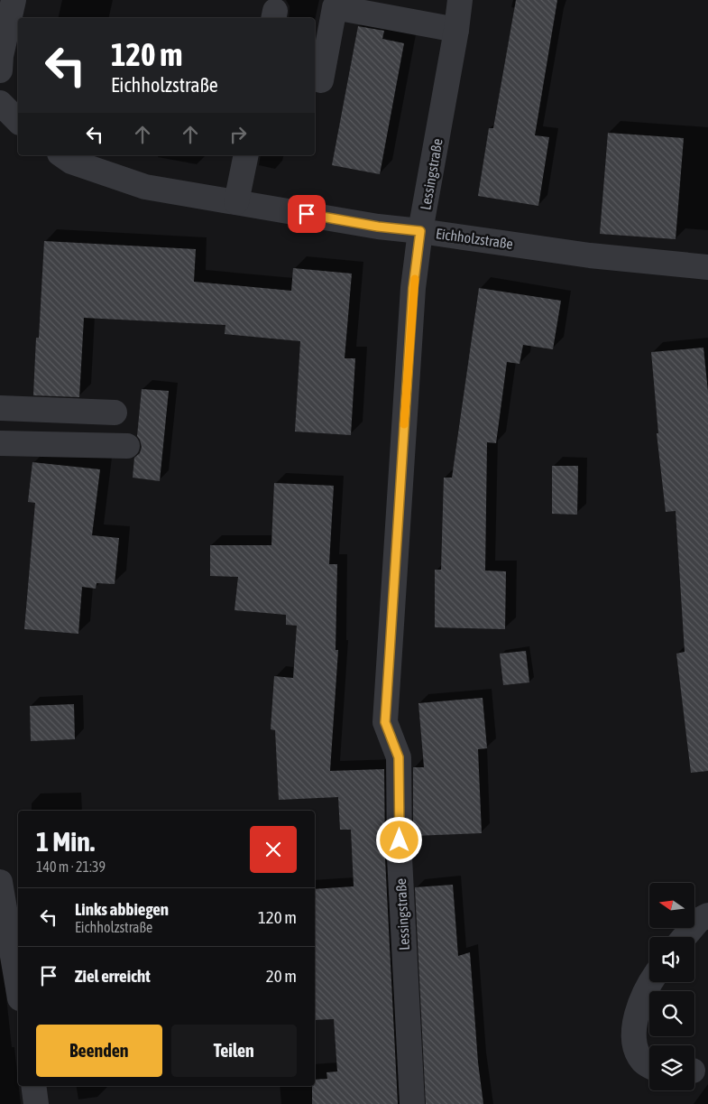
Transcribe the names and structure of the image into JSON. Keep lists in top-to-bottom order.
{
  "streets": {
    "street": ["Lessingstraße", "Eichholzstraße"]
  },
  "crossings": [
    ["Lessingstraße", "Eichholzstraße"]
  ],
  "north": "left",
  "page": {
    "turn": ["120 m", "Eichholzstraße"],
    "heading": ["1 Min.", "140 m · 21:39"],
    "list": [
      {
        "name": "Links abbiegen",
        "note": "Eichholzstraße",
        "value": "120 m"
      },
      {
        "name": "Ziel erreicht",
        "value": "20 m"
      }
    ],
    "buttons": ["Beenden", "Teilen"]
  }
}
